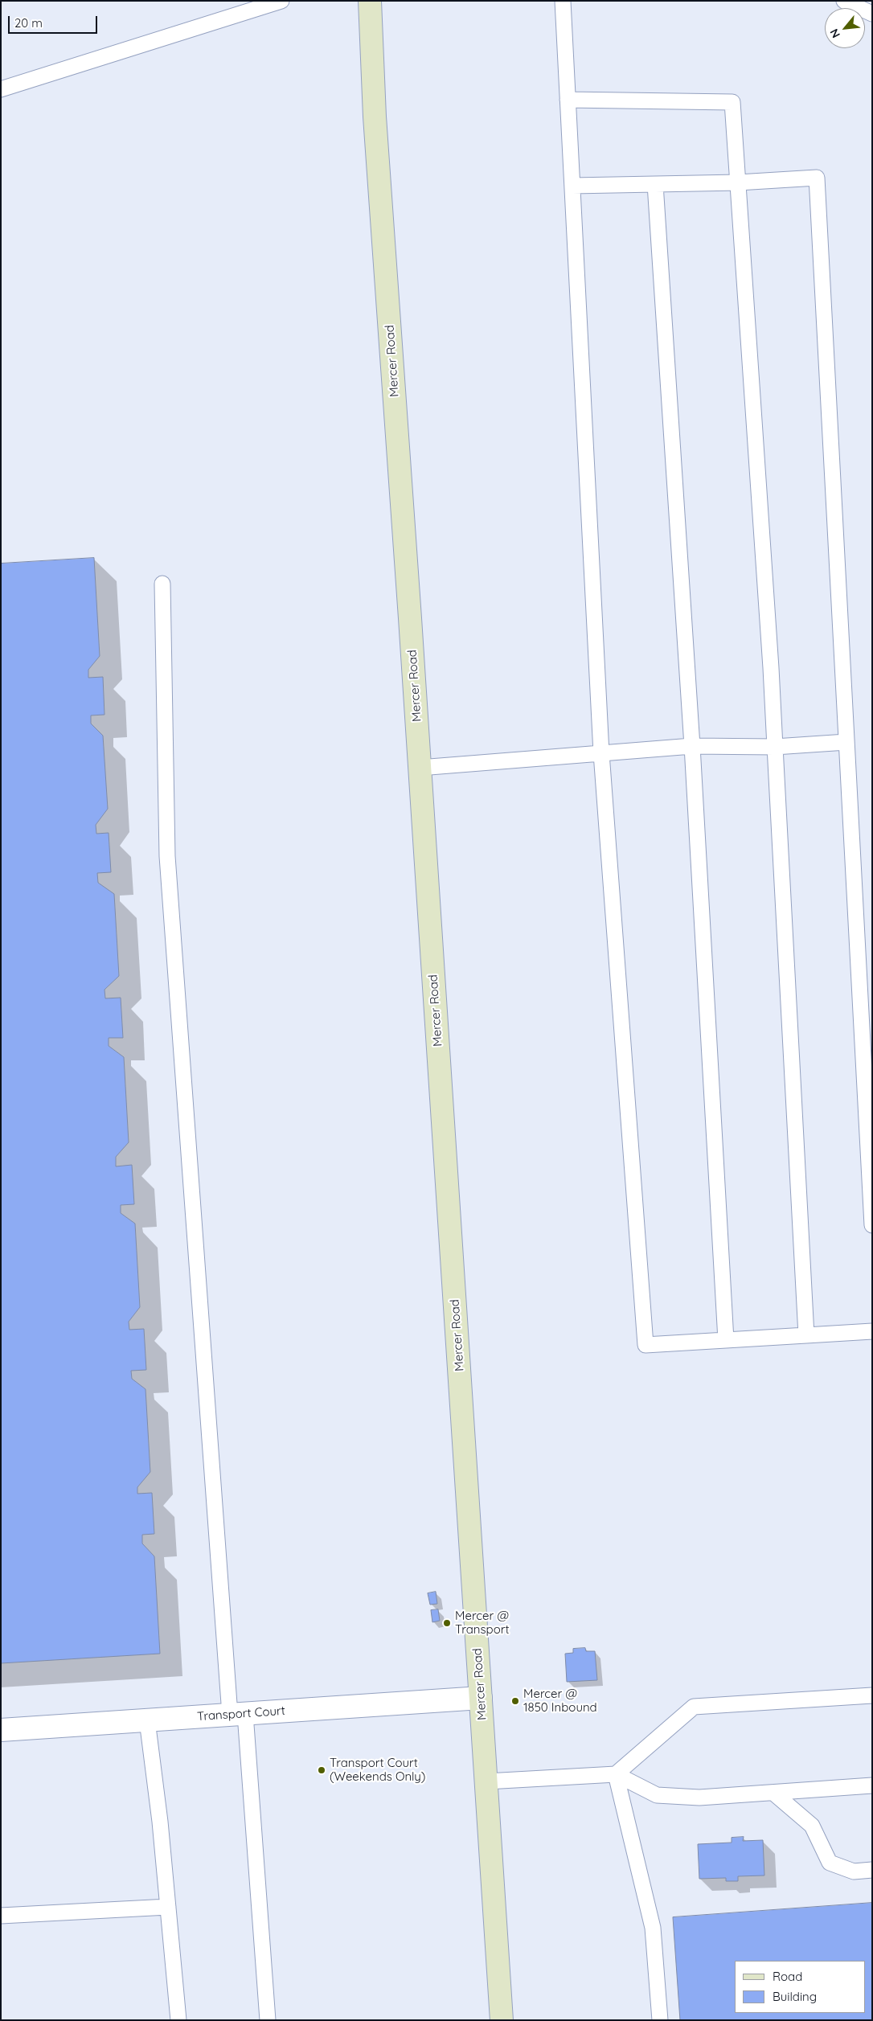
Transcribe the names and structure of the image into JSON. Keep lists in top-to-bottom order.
{
  "streets": {
    "street": ["Mercer Road", "Transport Court"]
  },
  "crossings": [
    ["Mercer Road", "Transport Court"]
  ],
  "places": ["Mercer @ Transport", "Mercer @ 1850 Inbound", "Transport Court (Weekends Only)"],
  "legend": ["Road", "Building"],
  "scale_bar": "20 m",
  "north": "bottom left"
}
